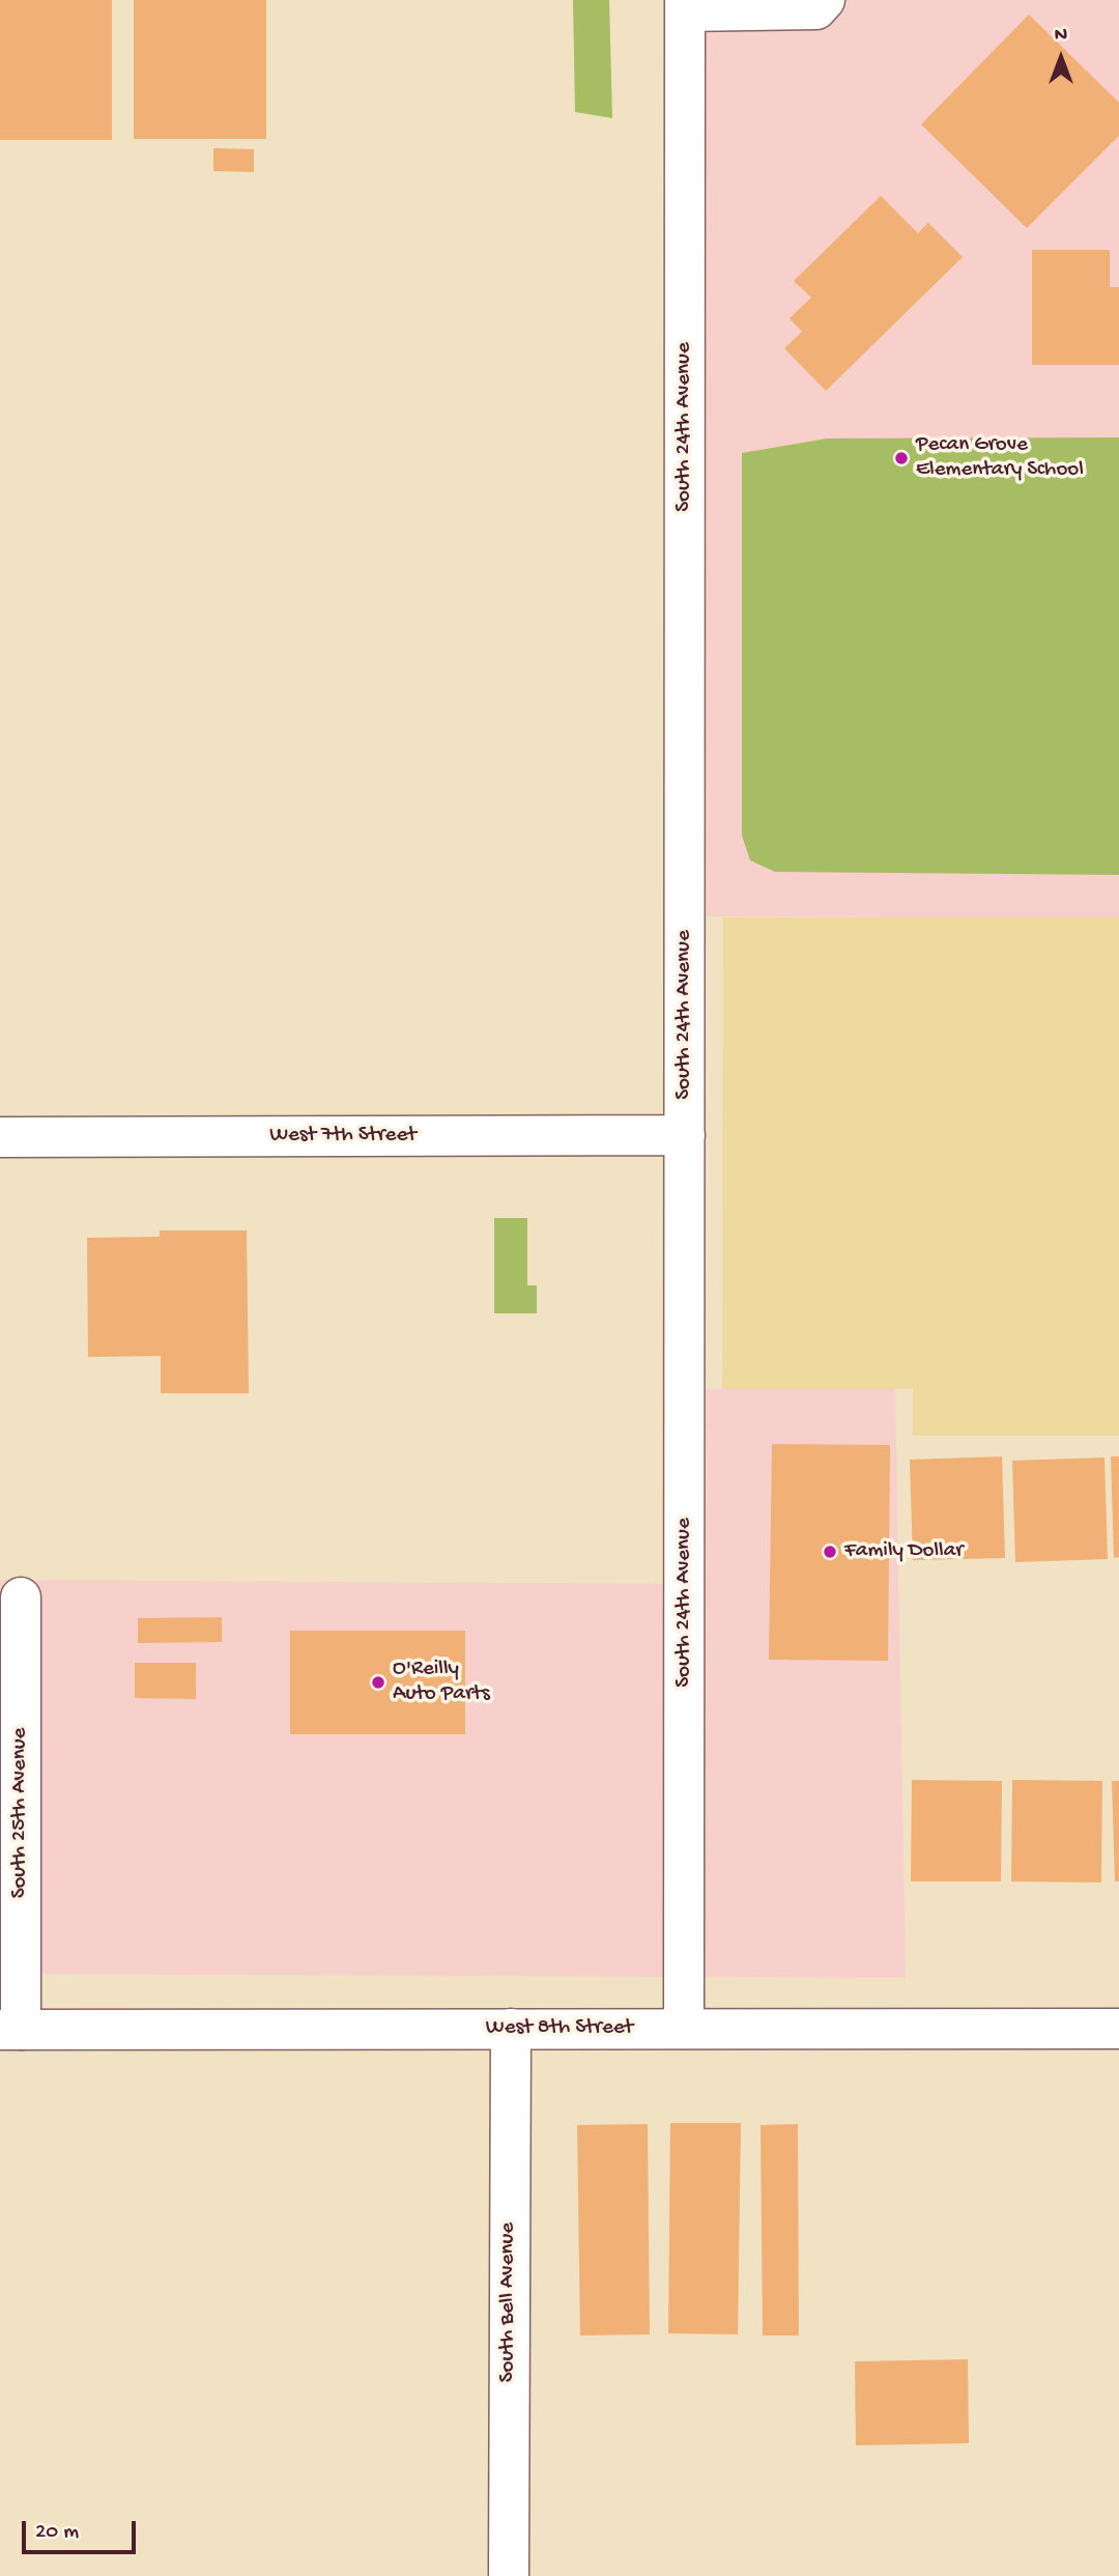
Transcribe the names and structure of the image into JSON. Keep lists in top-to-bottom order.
{
  "streets": {
    "street": [
      "South 24th Avenue",
      "West 7th Street",
      "South 25th Avenue",
      "West 8th Street",
      "South Bell Avenue"
    ]
  },
  "crossings": [
    ["South 24th Avenue", "West 7th Street"],
    ["South 24th Avenue", "West 8th Street"],
    ["South 25th Avenue", "West 8th Street"],
    ["West 8th Street", "South Bell Avenue"]
  ],
  "places": ["Pecan Grove Elementary School", "Family Dollar", "O'Reilly Auto Parts"],
  "scale_bar": "20 m",
  "north": "top"
}
